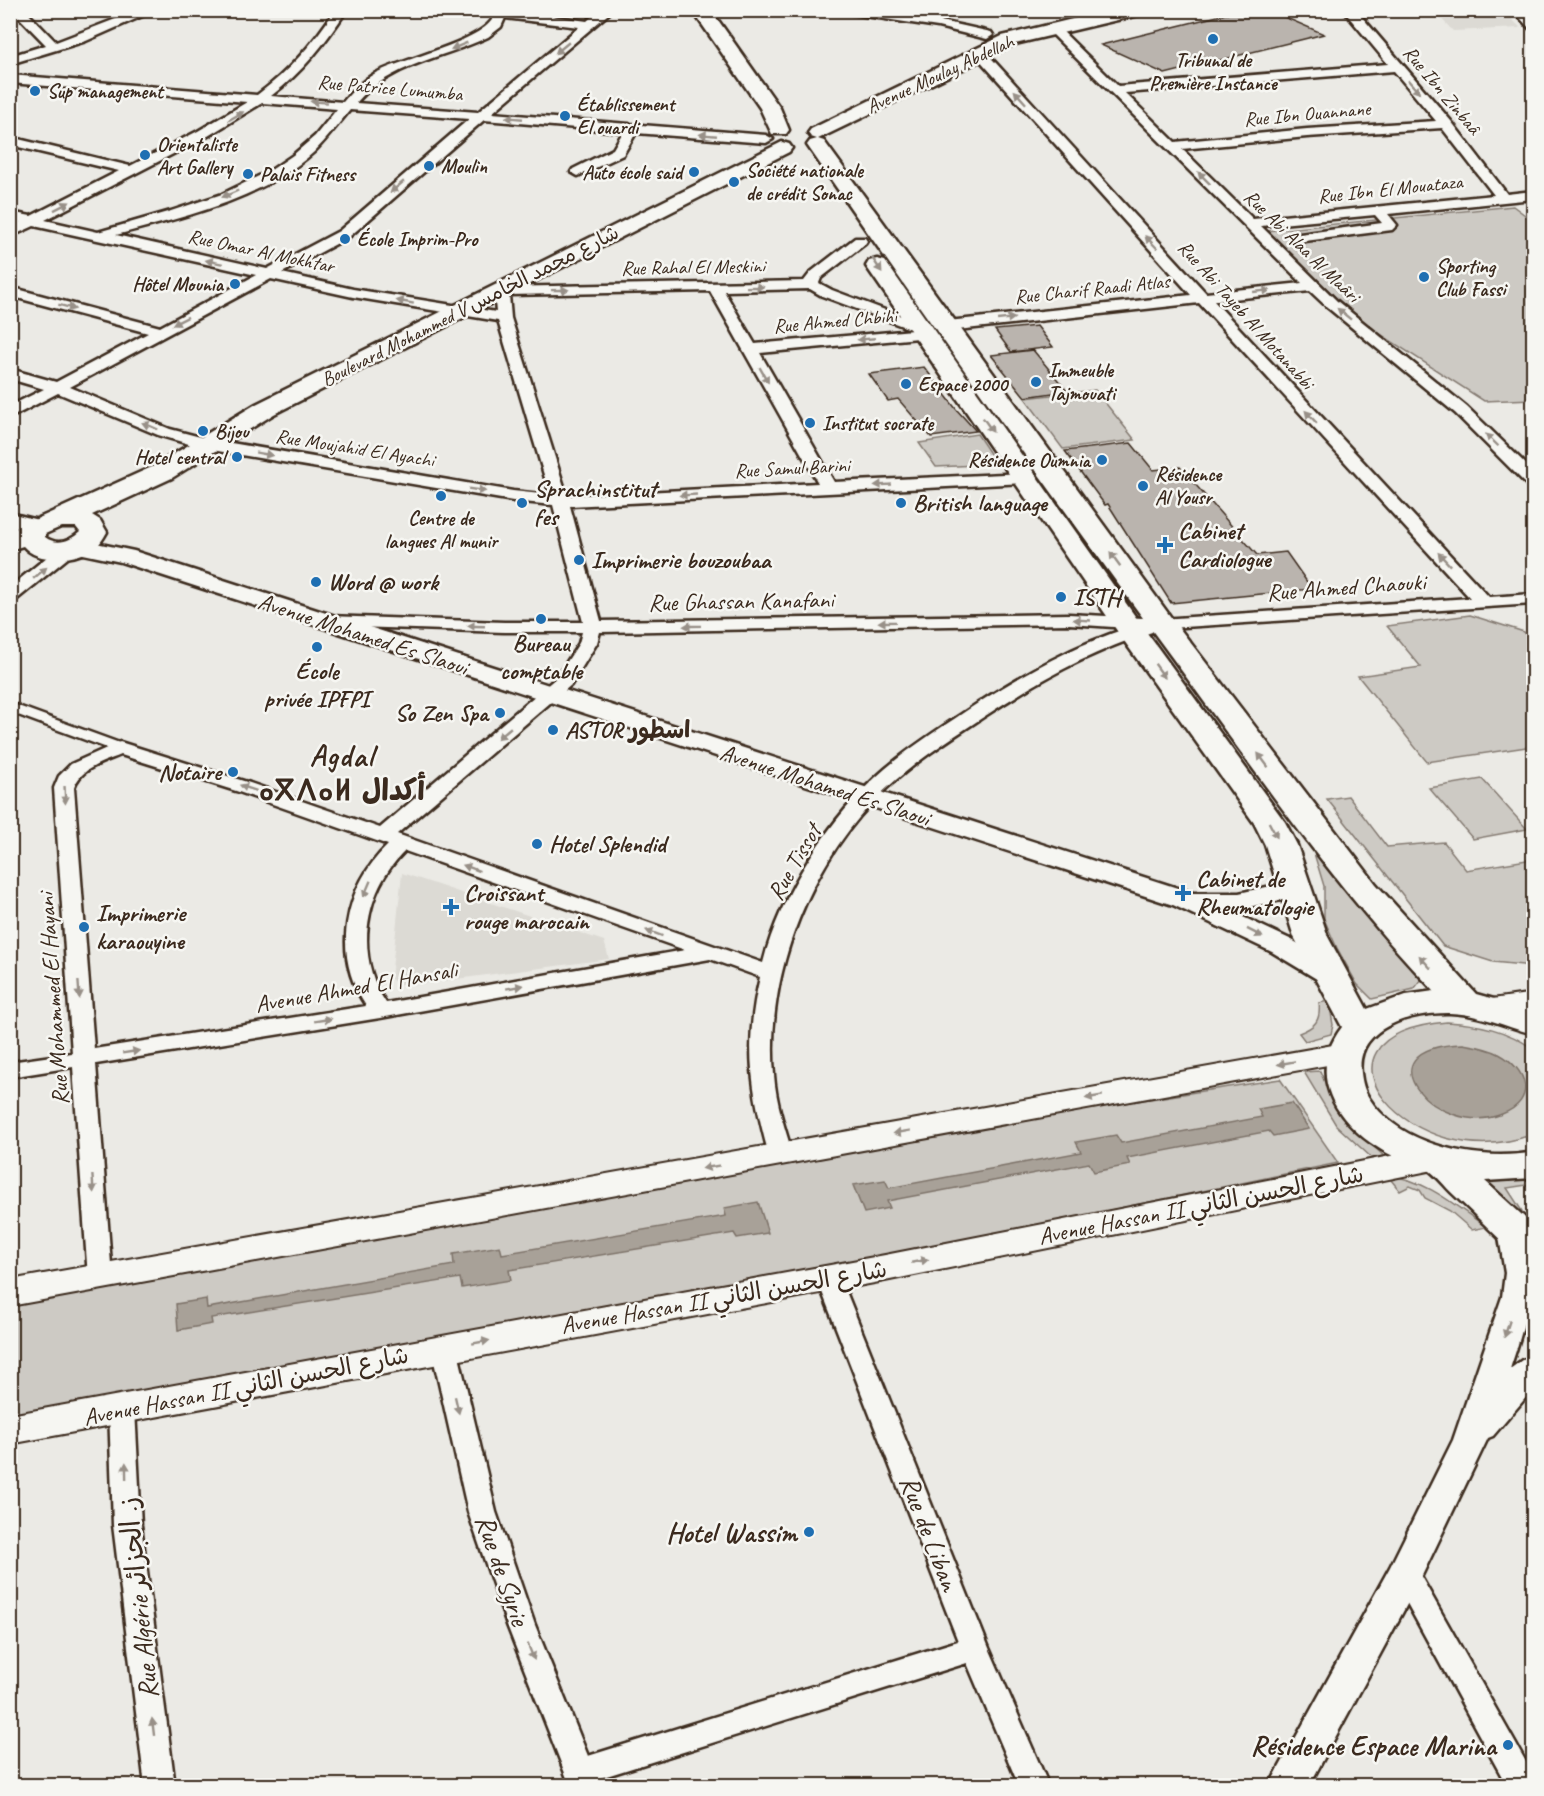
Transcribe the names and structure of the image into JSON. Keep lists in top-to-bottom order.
{
  "streets": {
    "main road": ["Avenue Moulay Abdellah", "Boulevard Mohammed V شارع محمد الخامس", "Avenue Hassan II شارع الحسن الثاني"],
    "street": [
      "Rue Patrice Lumumba",
      "Rue Ibn Zinbaâ",
      "Rue Ibn Ouannane",
      "Rue Ibn El Mouataza",
      "Rue Abi Alaa Al Maâri",
      "Rue Omar Al Mokhtar",
      "Rue Rahal El Meskini",
      "Rue Charif Raadi Atlas",
      "Rue Abi Tayeb Al Motanabbi",
      "Rue Ahmed Chbihi",
      "Rue Moujahid El Ayachi",
      "Rue Samul Barini",
      "Rue Ahmed Chaouki",
      "Rue Ghassan Kanafani",
      "Avenue Mohamed Es Slaoui",
      "Rue Tissot",
      "Avenue Ahmed El Hansali",
      "Rue Mohammed El Hayani",
      "Rue de Liban",
      "Rue de Syrie",
      "Rue Algérie ز. الجزائر"
    ]
  },
  "crossings": [
    ["Avenue Moulay Abdellah", "Rue Patrice Lumumba"],
    ["Avenue Moulay Abdellah", "Rue Abi Alaa Al Maâri"],
    ["Avenue Moulay Abdellah", "Boulevard Mohammed V شارع محمد الخامس"],
    ["Avenue Moulay Abdellah", "Rue Abi Tayeb Al Motanabbi"],
    ["Rue Patrice Lumumba", "Boulevard Mohammed V شارع محمد الخامس"],
    ["Rue Ibn Zinbaâ", "Rue Ibn Ouannane"],
    ["Rue Ibn Zinbaâ", "Rue Ibn El Mouataza"],
    ["Rue Ibn Ouannane", "Rue Abi Alaa Al Maâri"],
    ["Rue Ibn El Mouataza", "Rue Abi Alaa Al Maâri"],
    ["Rue Abi Alaa Al Maâri", "Rue Charif Raadi Atlas"],
    ["Rue Omar Al Mokhtar", "Boulevard Mohammed V شارع محمد الخامس"],
    ["Rue Rahal El Meskini", "Rue Charif Raadi Atlas"],
    ["Rue Rahal El Meskini", "Boulevard Mohammed V شارع محمد الخامس"],
    ["Rue Rahal El Meskini", "Rue Ahmed Chbihi"],
    ["Rue Charif Raadi Atlas", "Rue Abi Tayeb Al Motanabbi"],
    ["Rue Charif Raadi Atlas", "Rue Ahmed Chbihi"],
    ["Boulevard Mohammed V شارع محمد الخامس", "Rue Moujahid El Ayachi"],
    ["Boulevard Mohammed V شارع محمد الخامس", "Avenue Mohamed Es Slaoui"],
    ["Rue Abi Tayeb Al Motanabbi", "Rue Ahmed Chaouki"],
    ["Rue Moujahid El Ayachi", "Rue Samul Barini"],
    ["Rue Ahmed Chaouki", "Rue Ghassan Kanafani"],
    ["Rue Ahmed Chaouki", "Rue Tissot"],
    ["Rue Ghassan Kanafani", "Avenue Mohamed Es Slaoui"],
    ["Rue Ghassan Kanafani", "Rue Tissot"],
    ["Avenue Mohamed Es Slaoui", "Rue Tissot"],
    ["Avenue Ahmed El Hansali", "Rue Mohammed El Hayani"],
    ["Avenue Hassan II شارع الحسن الثاني", "Rue de Liban"],
    ["Avenue Hassan II شارع الحسن الثاني", "Rue de Syrie"],
    ["Avenue Hassan II شارع الحسن الثاني", "Rue Algérie ز. الجزائر"]
  ],
  "one_way": [
    "Rue Patrice Lumumba",
    "Rue Abi Alaa Al Maâri",
    "Rue Omar Al Mokhtar",
    "Rue Rahal El Meskini",
    "Rue Charif Raadi Atlas",
    "Rue Abi Tayeb Al Motanabbi",
    "Rue Ahmed Chbihi",
    "Rue Samul Barini",
    "Rue Ghassan Kanafani",
    "Avenue Ahmed El Hansali",
    "Rue Mohammed El Hayani",
    "Rue de Syrie",
    "Rue Algérie ز. الجزائر"
  ],
  "districts": ["Agdal ⴰⴳⴷⴰⵍ أكدال"],
  "places": {
    "other": [
      "Tribunal de Première Instance",
      "Sup management",
      "Établissement El ouardi",
      "Orientaliste Art Gallery",
      "Moulin",
      "Auto école said",
      "Palais Fitness",
      "Société nationale de crédit Sonac",
      "École Imprim-Pro",
      "Sporting Club Fassi",
      "Hôtel Mounia",
      "Immeuble Tajmouati",
      "Espace 2000",
      "Institut socrate",
      "Bijou",
      "Hotel central",
      "Résidence Oumnia",
      "Résidence Al Yousr",
      "Centre de langues Al munir",
      "Sprachinstitut fes",
      "British language",
      "Imprimerie bouzoubaa",
      "Word @ work",
      "ISTH",
      "Bureau comptable",
      "École privée IPFPI",
      "So Zen Spa",
      "ASTOR اسطور",
      "Notaire",
      "Hotel Splendid",
      "Imprimerie karaouyine",
      "Hotel Wassim",
      "Résidence Espace Marina"
    ],
    "health": ["Cabinet Cardiologue", "Cabinet de Rheumatologie", "Croissant rouge marocain"]
  }
}
